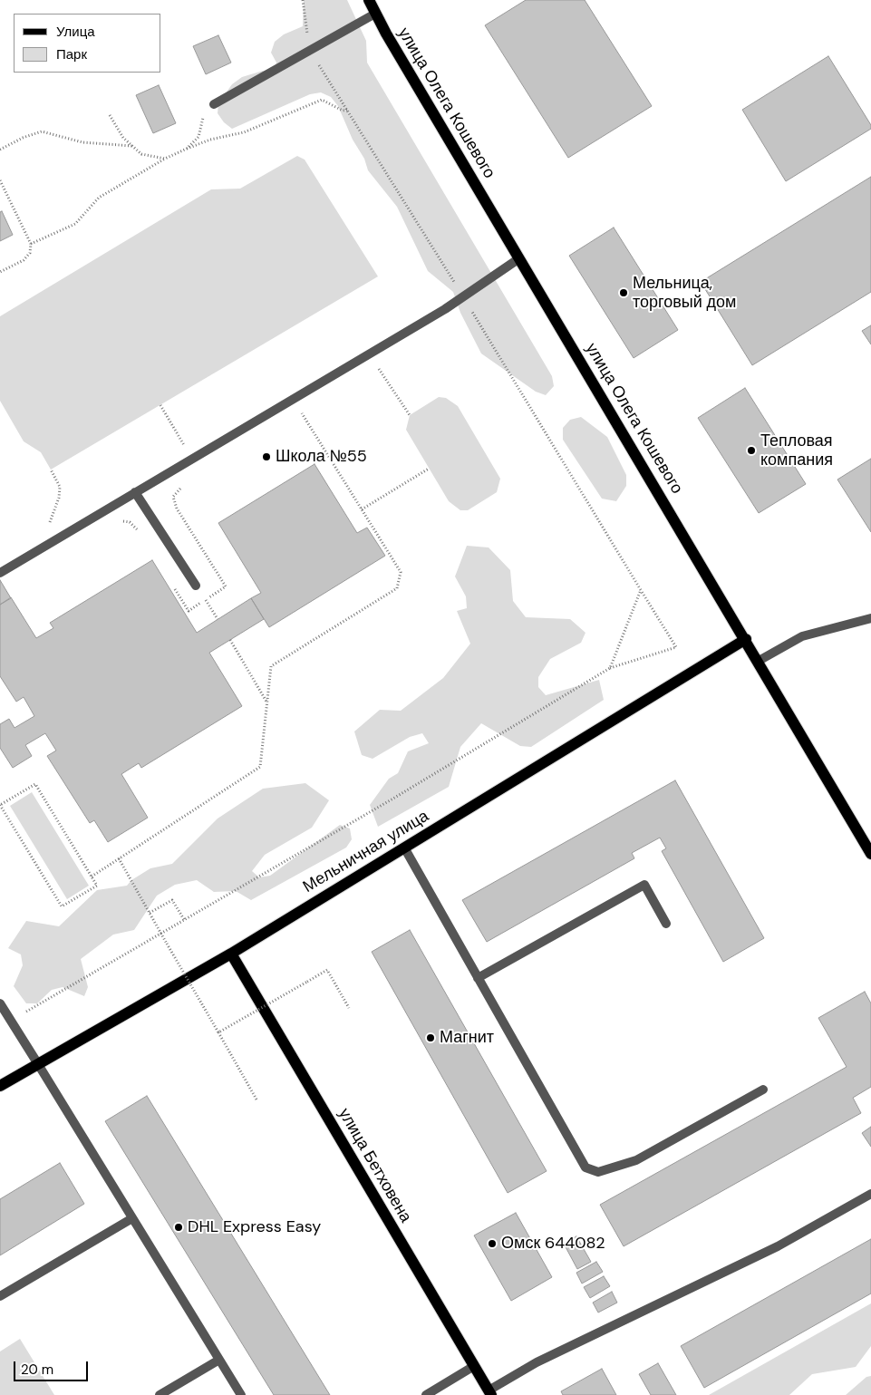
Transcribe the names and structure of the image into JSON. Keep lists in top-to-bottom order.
{
  "streets": {
    "main road": ["улица Олега Кошевого", "Мельничная улица", "улица Бетховена"]
  },
  "crossings": [
    ["улица Олега Кошевого", "Мельничная улица"],
    ["Мельничная улица", "улица Бетховена"]
  ],
  "places": [
    "Мельница, торговый дом",
    "Тепловая компания",
    "Школа №55",
    "Магнит",
    "DHL Express Easy",
    "Омск 644082"
  ],
  "legend": ["Улица", "Парк"],
  "scale_bar": "20 m"
}
